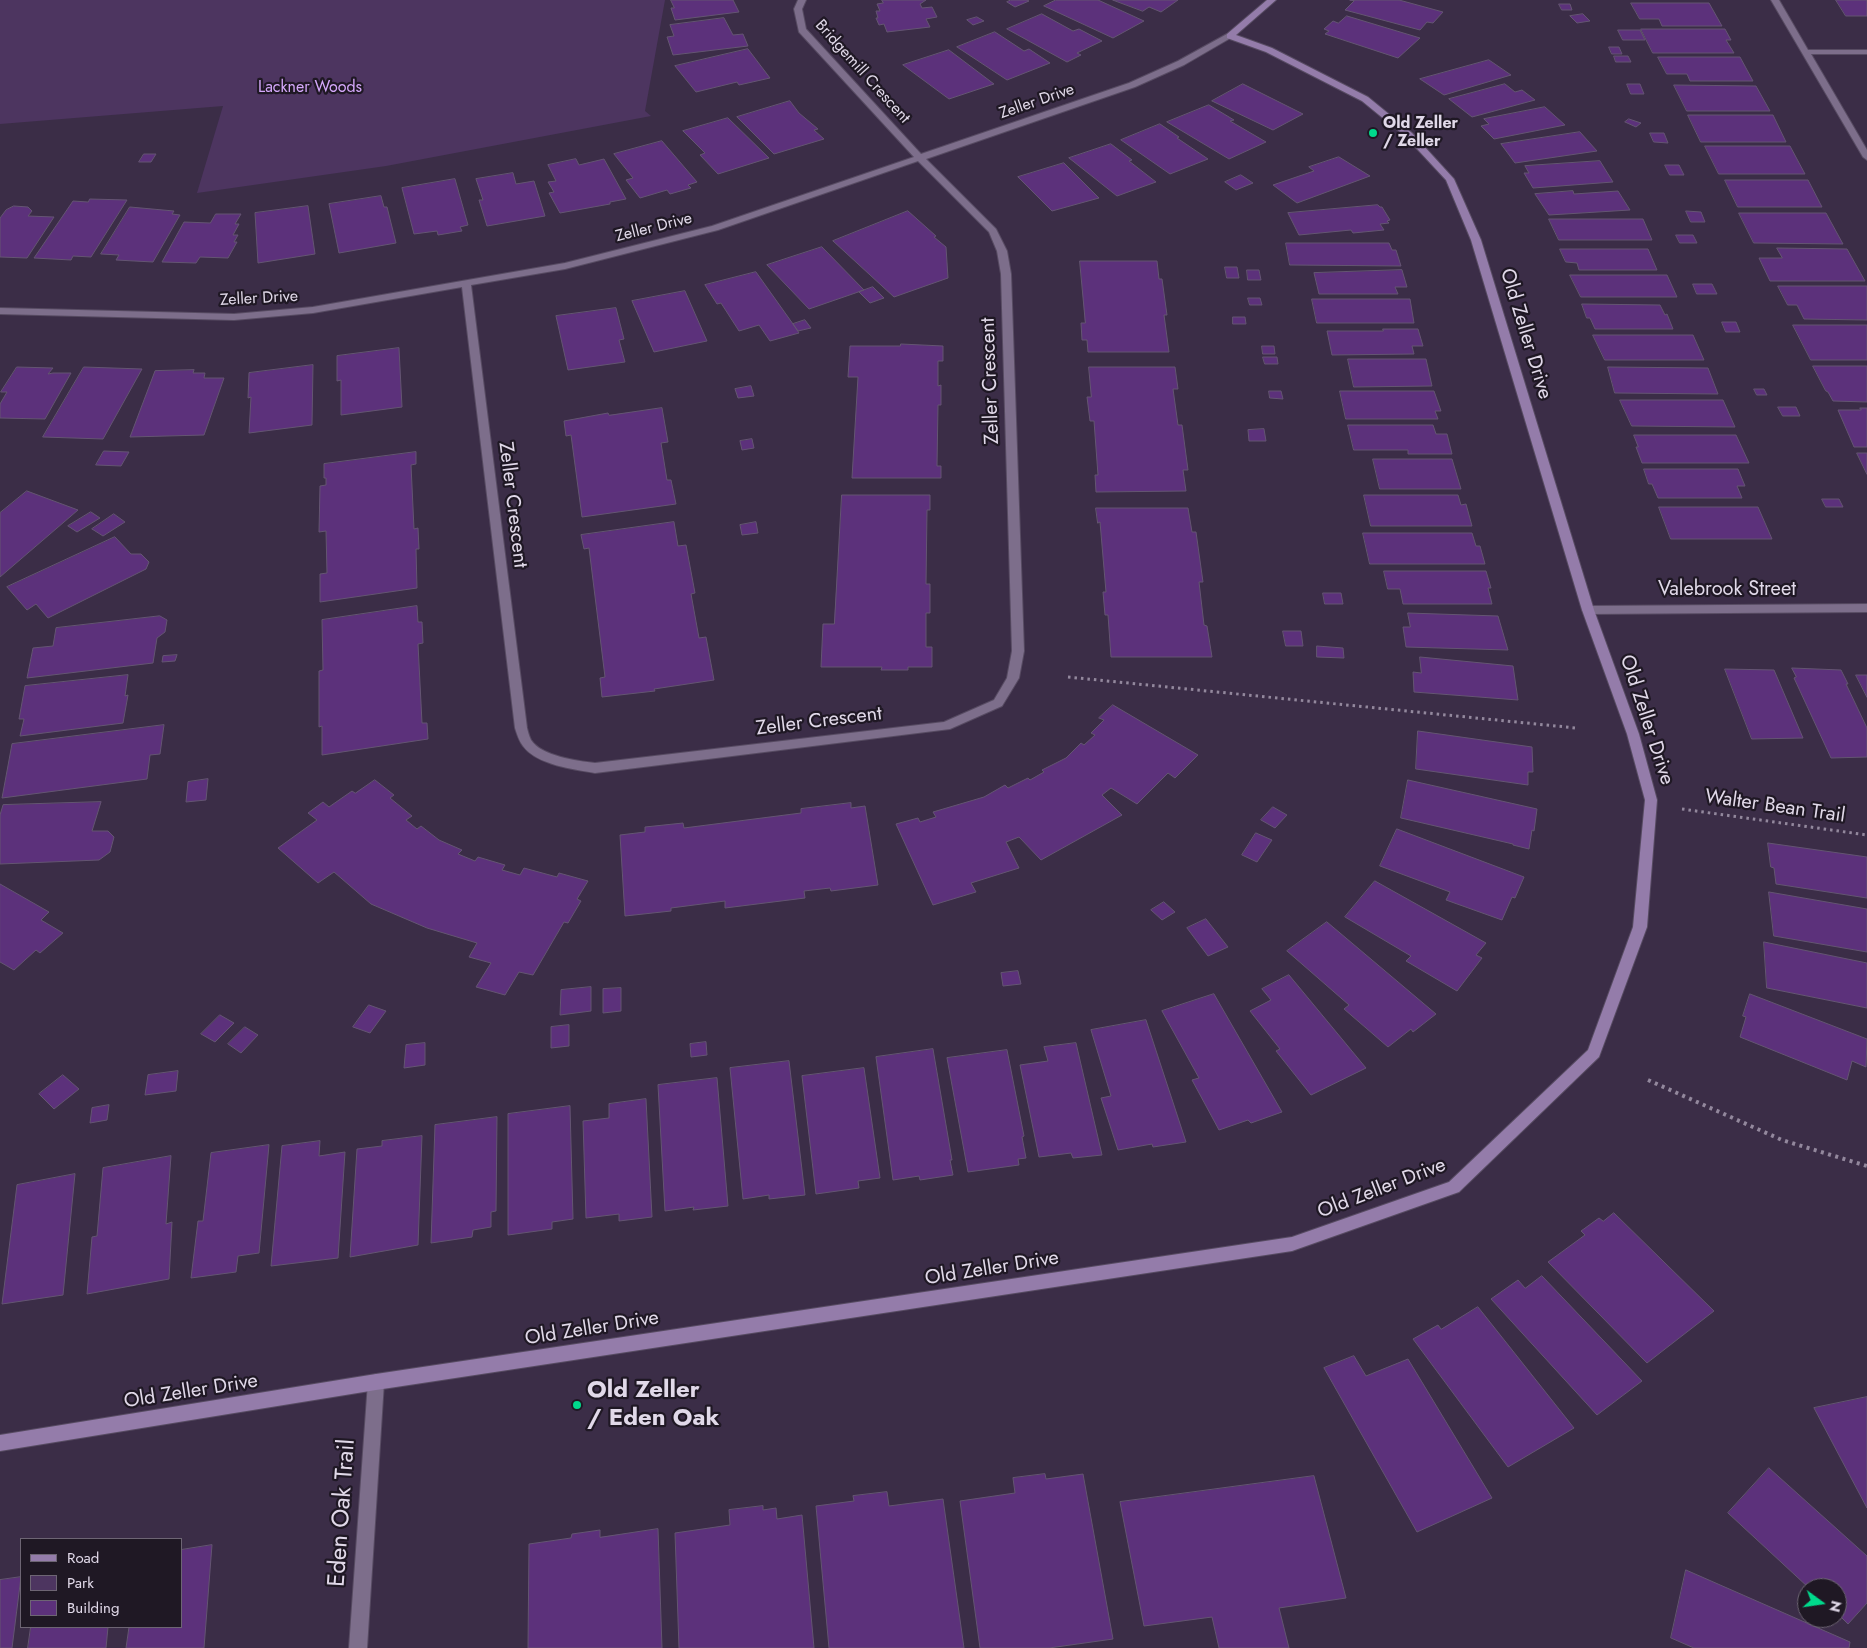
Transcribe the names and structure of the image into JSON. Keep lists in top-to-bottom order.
{
  "streets": {
    "street": [
      "Bridgemill Crescent",
      "Zeller Drive",
      "Old Zeller Drive",
      "Zeller Crescent",
      "Valebrook Street",
      "Eden Oak Trail"
    ],
    "path": ["Walter Bean Trail"]
  },
  "crossings": [
    ["Bridgemill Crescent", "Zeller Drive"],
    ["Bridgemill Crescent", "Zeller Crescent"],
    ["Zeller Drive", "Old Zeller Drive"],
    ["Zeller Drive", "Zeller Crescent"],
    ["Old Zeller Drive", "Valebrook Street"],
    ["Old Zeller Drive", "Walter Bean Trail"],
    ["Old Zeller Drive", "Eden Oak Trail"]
  ],
  "parks": ["Lackner Woods"],
  "places": ["Old Zeller / Zeller", "Old Zeller / Eden Oak"],
  "legend": ["Road", "Park", "Building"],
  "north": "right"
}
